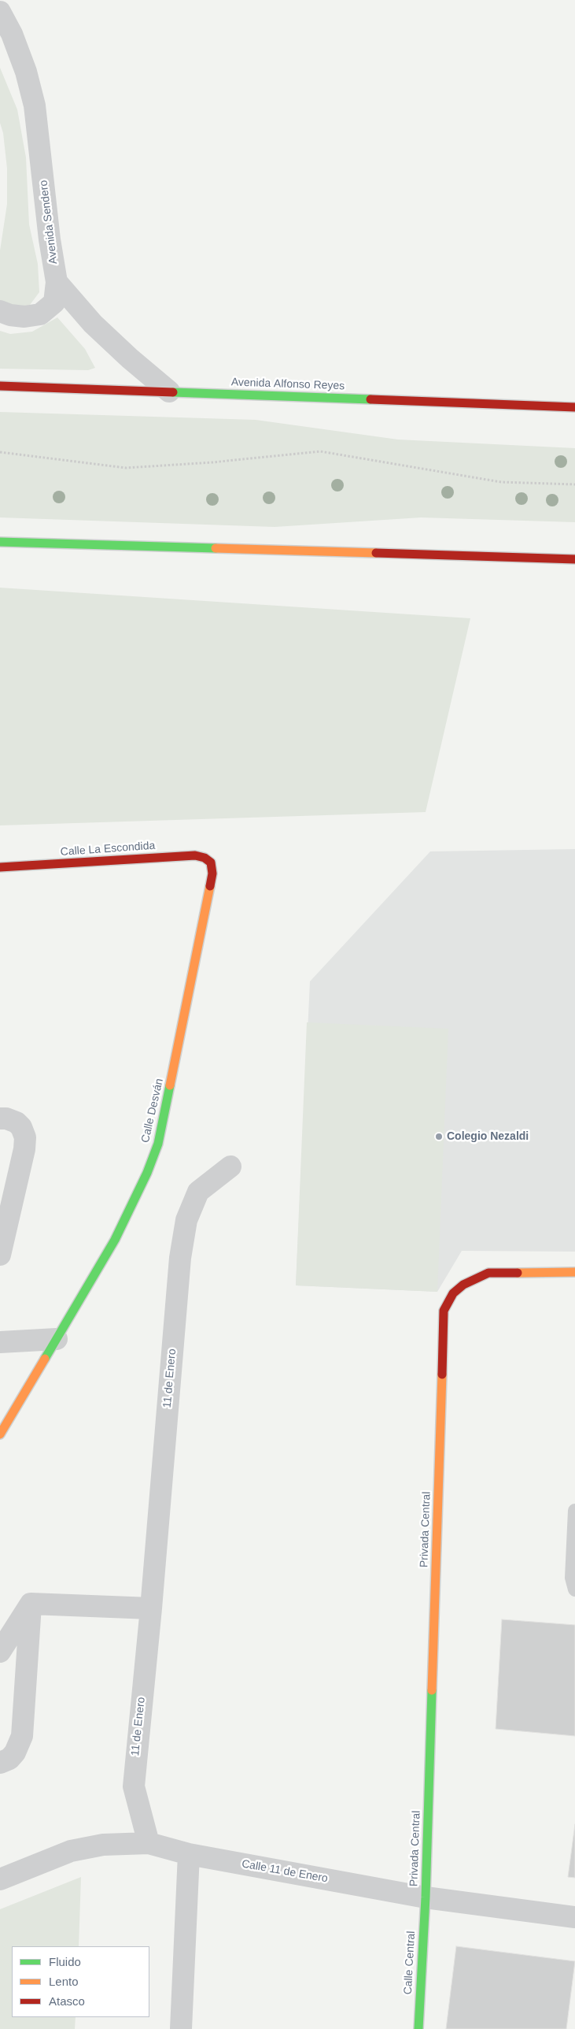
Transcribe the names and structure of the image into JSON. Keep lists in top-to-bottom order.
{
  "streets": {
    "street": [
      "Avenida Sendero",
      "Avenida Alfonso Reyes",
      "Calle La Escondida",
      "Calle Desván",
      "11 de Enero",
      "Privada Central",
      "Calle 11 de Enero",
      "Calle Central"
    ]
  },
  "crossings": [
    ["Calle La Escondida", "Calle Desván"],
    ["11 de Enero", "Calle 11 de Enero"],
    ["Privada Central", "Calle 11 de Enero"],
    ["Privada Central", "Calle Central"],
    ["Calle 11 de Enero", "Calle Central"]
  ],
  "places": ["Colegio Nezaldi"],
  "legend": ["Fluido", "Lento", "Atasco"]
}
